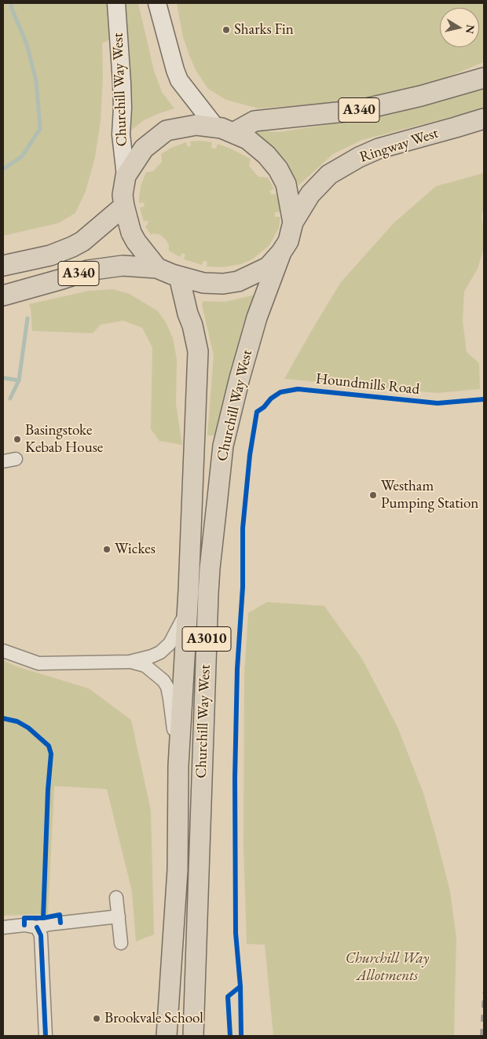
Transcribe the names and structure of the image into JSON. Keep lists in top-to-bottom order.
{
  "streets": {
    "main road": [
      "Churchill Way West",
      "A340",
      "Ringway West",
      "A3010"
    ],
    "cycle path": ["Houndmills Road"]
  },
  "parks": ["Churchill Way Allotments"],
  "places": [
    "Sharks Fin",
    "Basingstoke Kebab House",
    "Westham Pumping Station",
    "Wickes",
    "Brookvale School"
  ],
  "north": "right"
}
